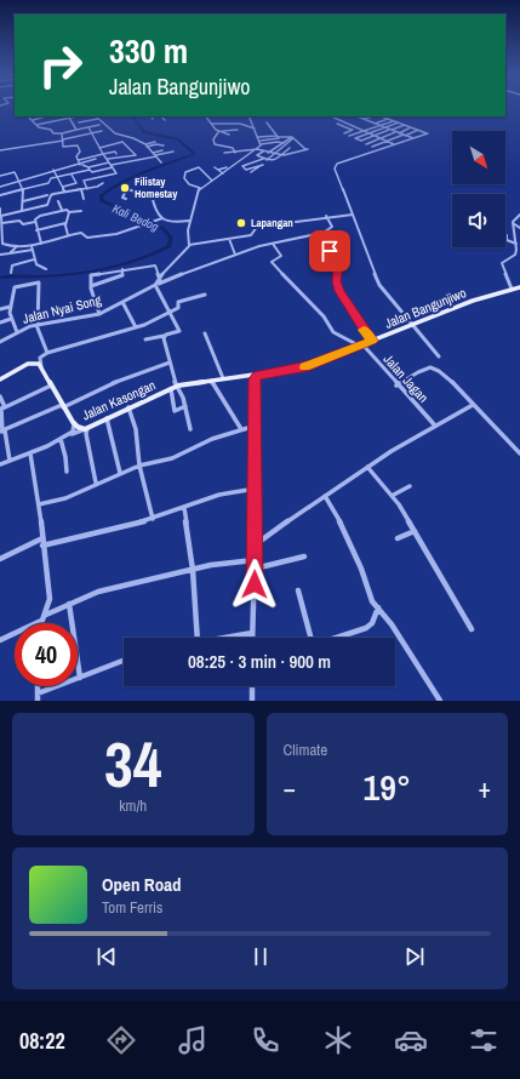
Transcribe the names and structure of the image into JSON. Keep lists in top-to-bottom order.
{
  "streets": {
    "main road": ["Jalan Bangunjiwo", "Jalan Kasongan"],
    "street": ["Jalan Nyai Song", "Jalan Jagan"]
  },
  "crossings": [
    ["Jalan Bangunjiwo", "Jalan Jagan"],
    ["Jalan Bangunjiwo", "Jalan Kasongan"]
  ],
  "water": ["Kali Bedog"],
  "places": ["Filistay Homestay", "Lapangan"],
  "north": "bottom right",
  "page": {
    "turn": ["330 m", "Jalan Bangunjiwo"],
    "limit": "40",
    "trip": "08:25 · 3 min · 900 m",
    "tile": [
      ["34", "km/h"],
      "Climate"
    ],
    "heat": ["−", "19°", "+"],
    "song": ["Open Road", "Tom Ferris"],
    "tabs": "08:22"
  }
}
